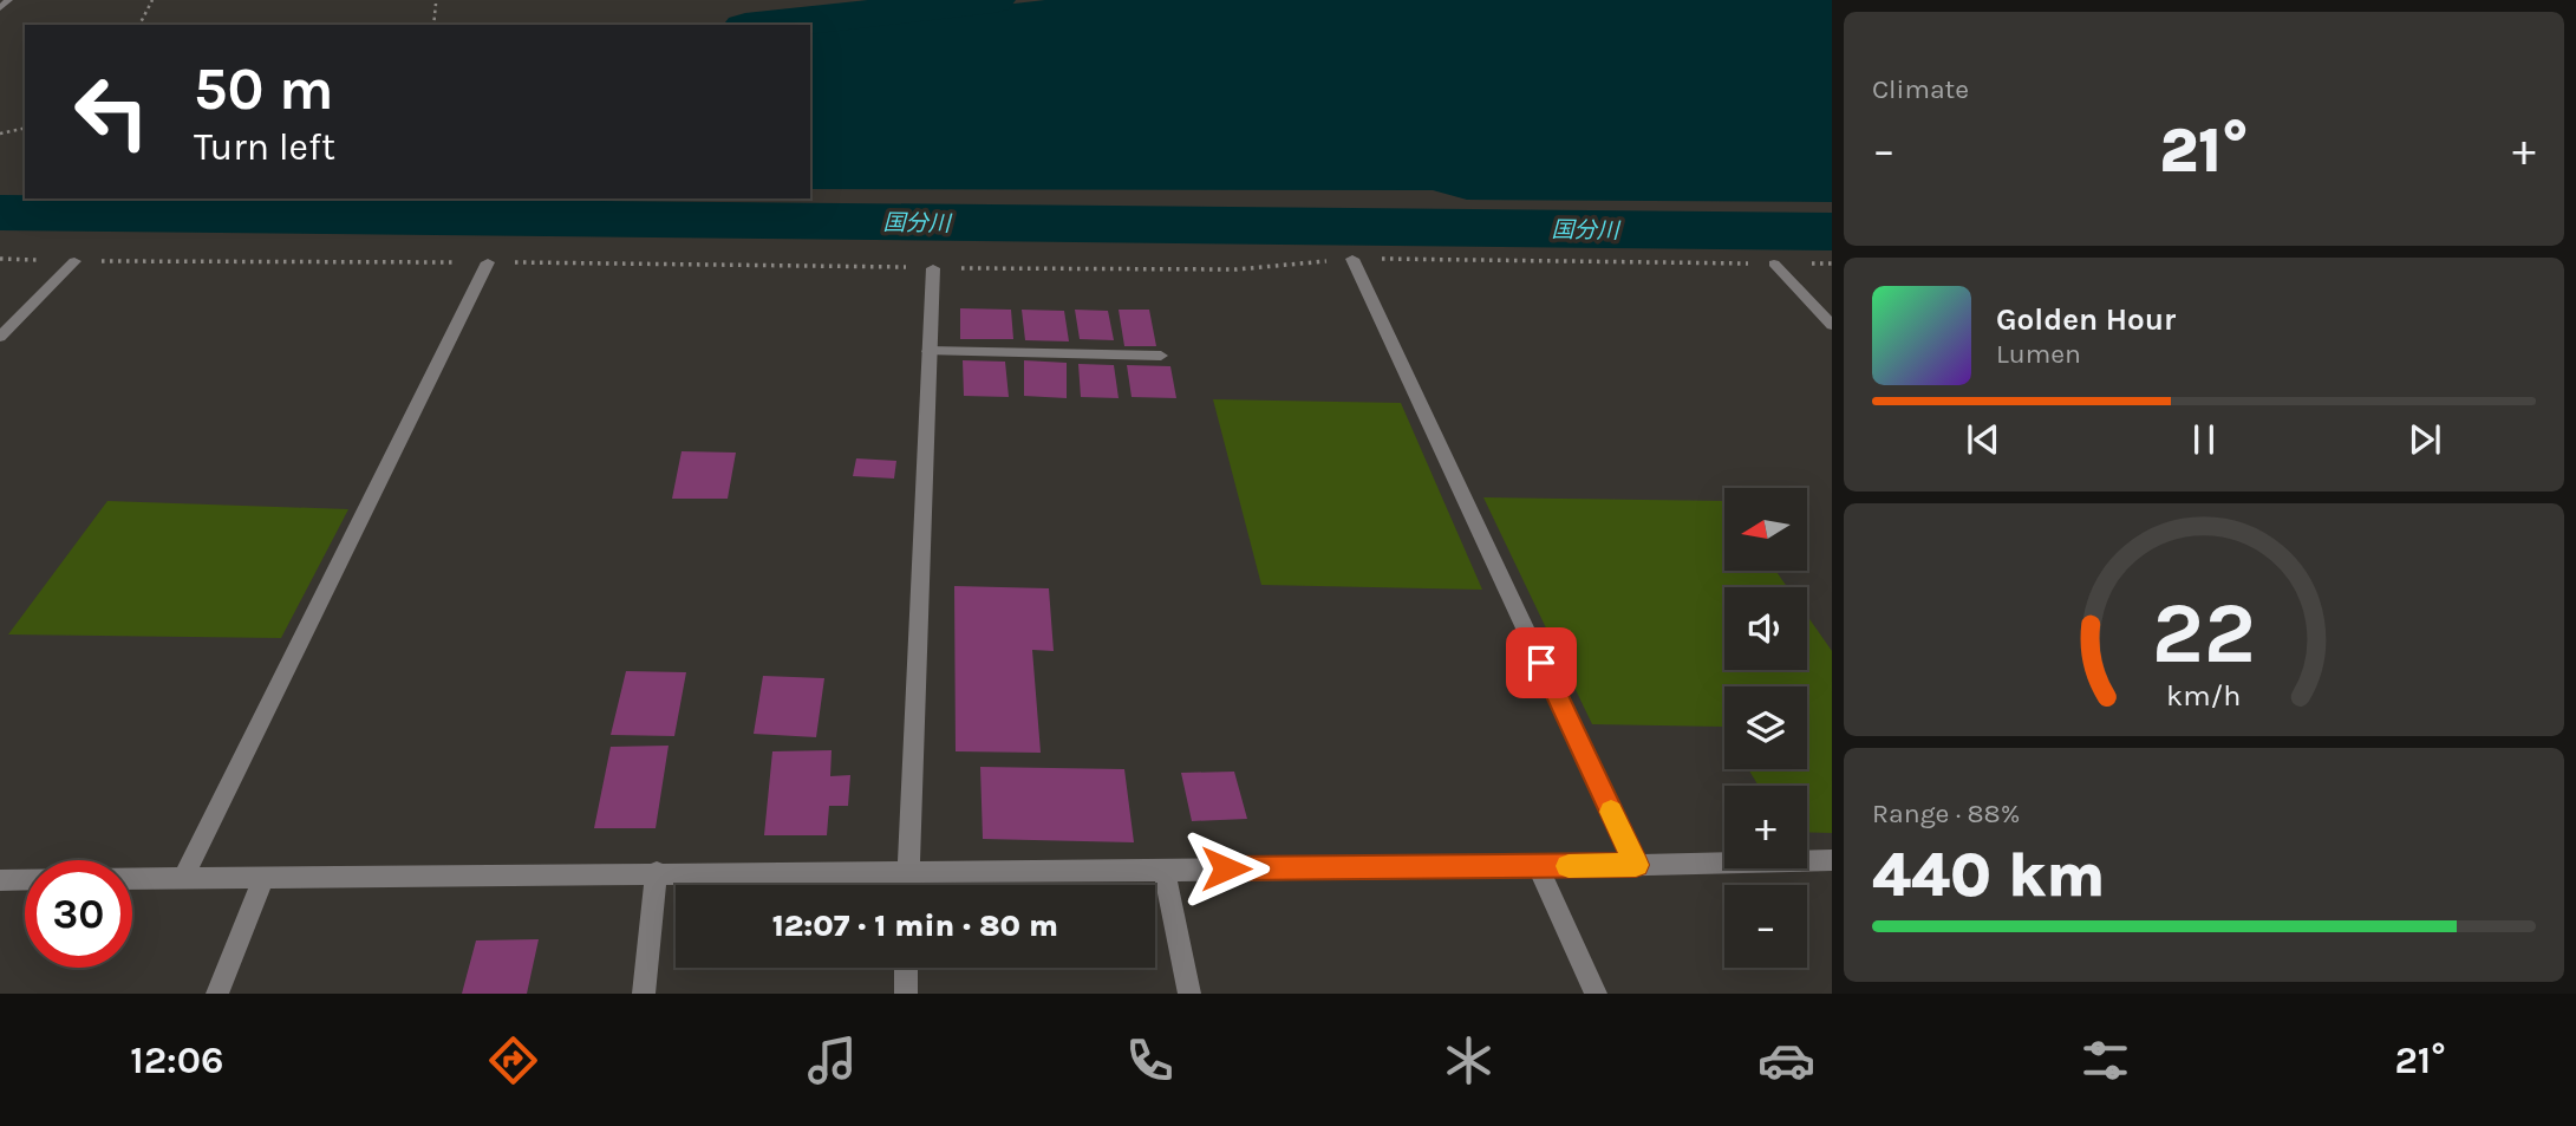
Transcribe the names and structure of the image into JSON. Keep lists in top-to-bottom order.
{
  "water": ["国分川"],
  "north": "left",
  "page": {
    "tile": [
      "Climate",
      ["Range · 88%", "440 km"]
    ],
    "turn": ["50 m", "Turn left"],
    "heat": ["−", "21°", "+"],
    "song": ["Golden Hour", "Lumen"],
    "map_buttons": ["+", "−"],
    "limit": "30",
    "trip": "12:07 · 1 min · 80 m",
    "tabs": ["12:06", "21°"],
    "gauge": ["22", "km/h"]
  }
}
